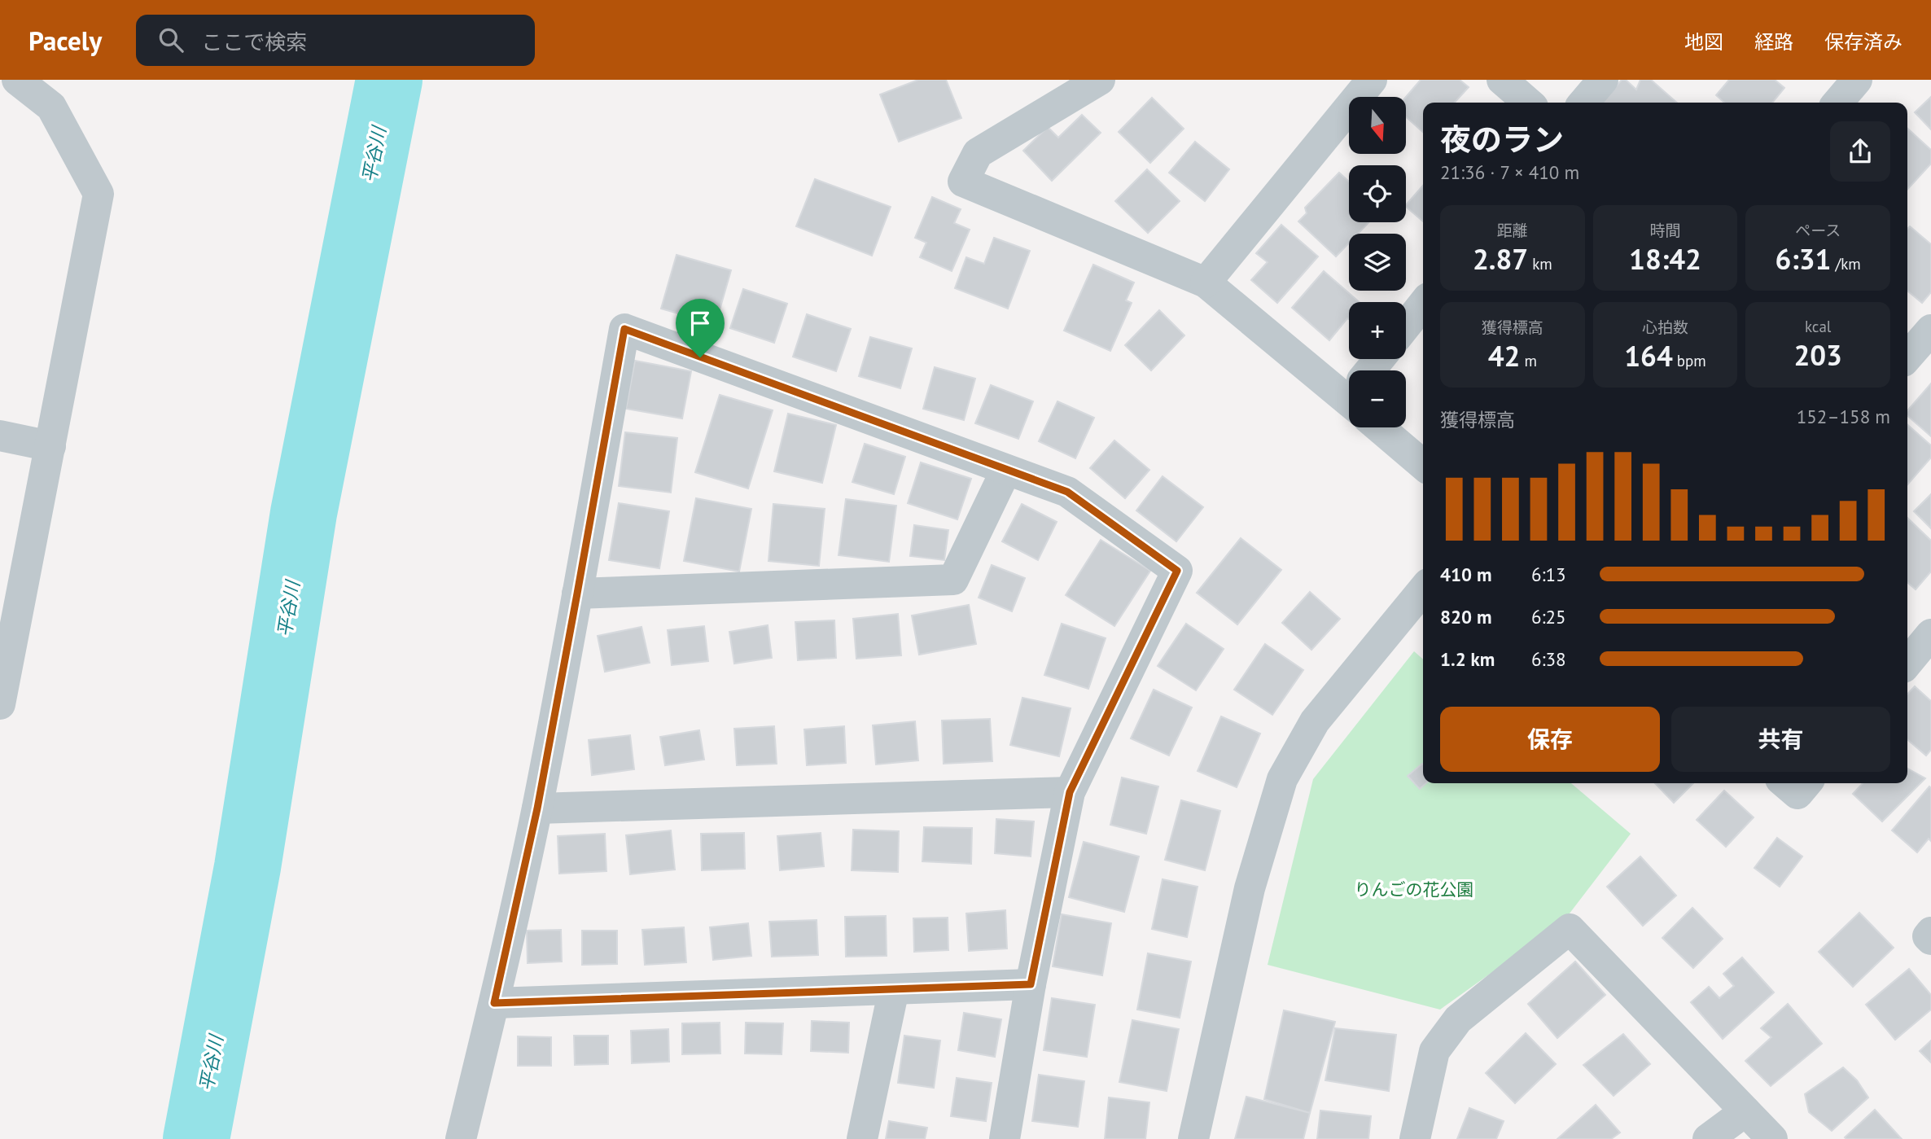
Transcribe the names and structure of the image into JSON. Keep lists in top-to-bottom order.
{
  "water": ["平谷川"],
  "parks": ["りんごの花公園"],
  "north": "bottom",
  "page": {
    "header": "Pacely",
    "search": "ここで検索",
    "nav": ["地図", "経路", "保存済み"],
    "map_buttons": ["+", "−"],
    "heading": ["夜のラン", "21:36 · 7 × 410 m"],
    "stats": [
      ["距離", "2.87 km"],
      ["時間", "18:42"],
      ["ペース", "6:31 /km"],
      ["獲得標高", "42 m"],
      ["心拍数", "164 bpm"],
      ["kcal", "203"]
    ],
    "chart": ["獲得標高", "152–158 m"],
    "list": [
      {
        "name": "410 m",
        "note": "6:13"
      },
      {
        "name": "820 m",
        "note": "6:25"
      },
      {
        "name": "1.2 km",
        "note": "6:38"
      }
    ],
    "buttons": ["保存", "共有"]
  }
}
